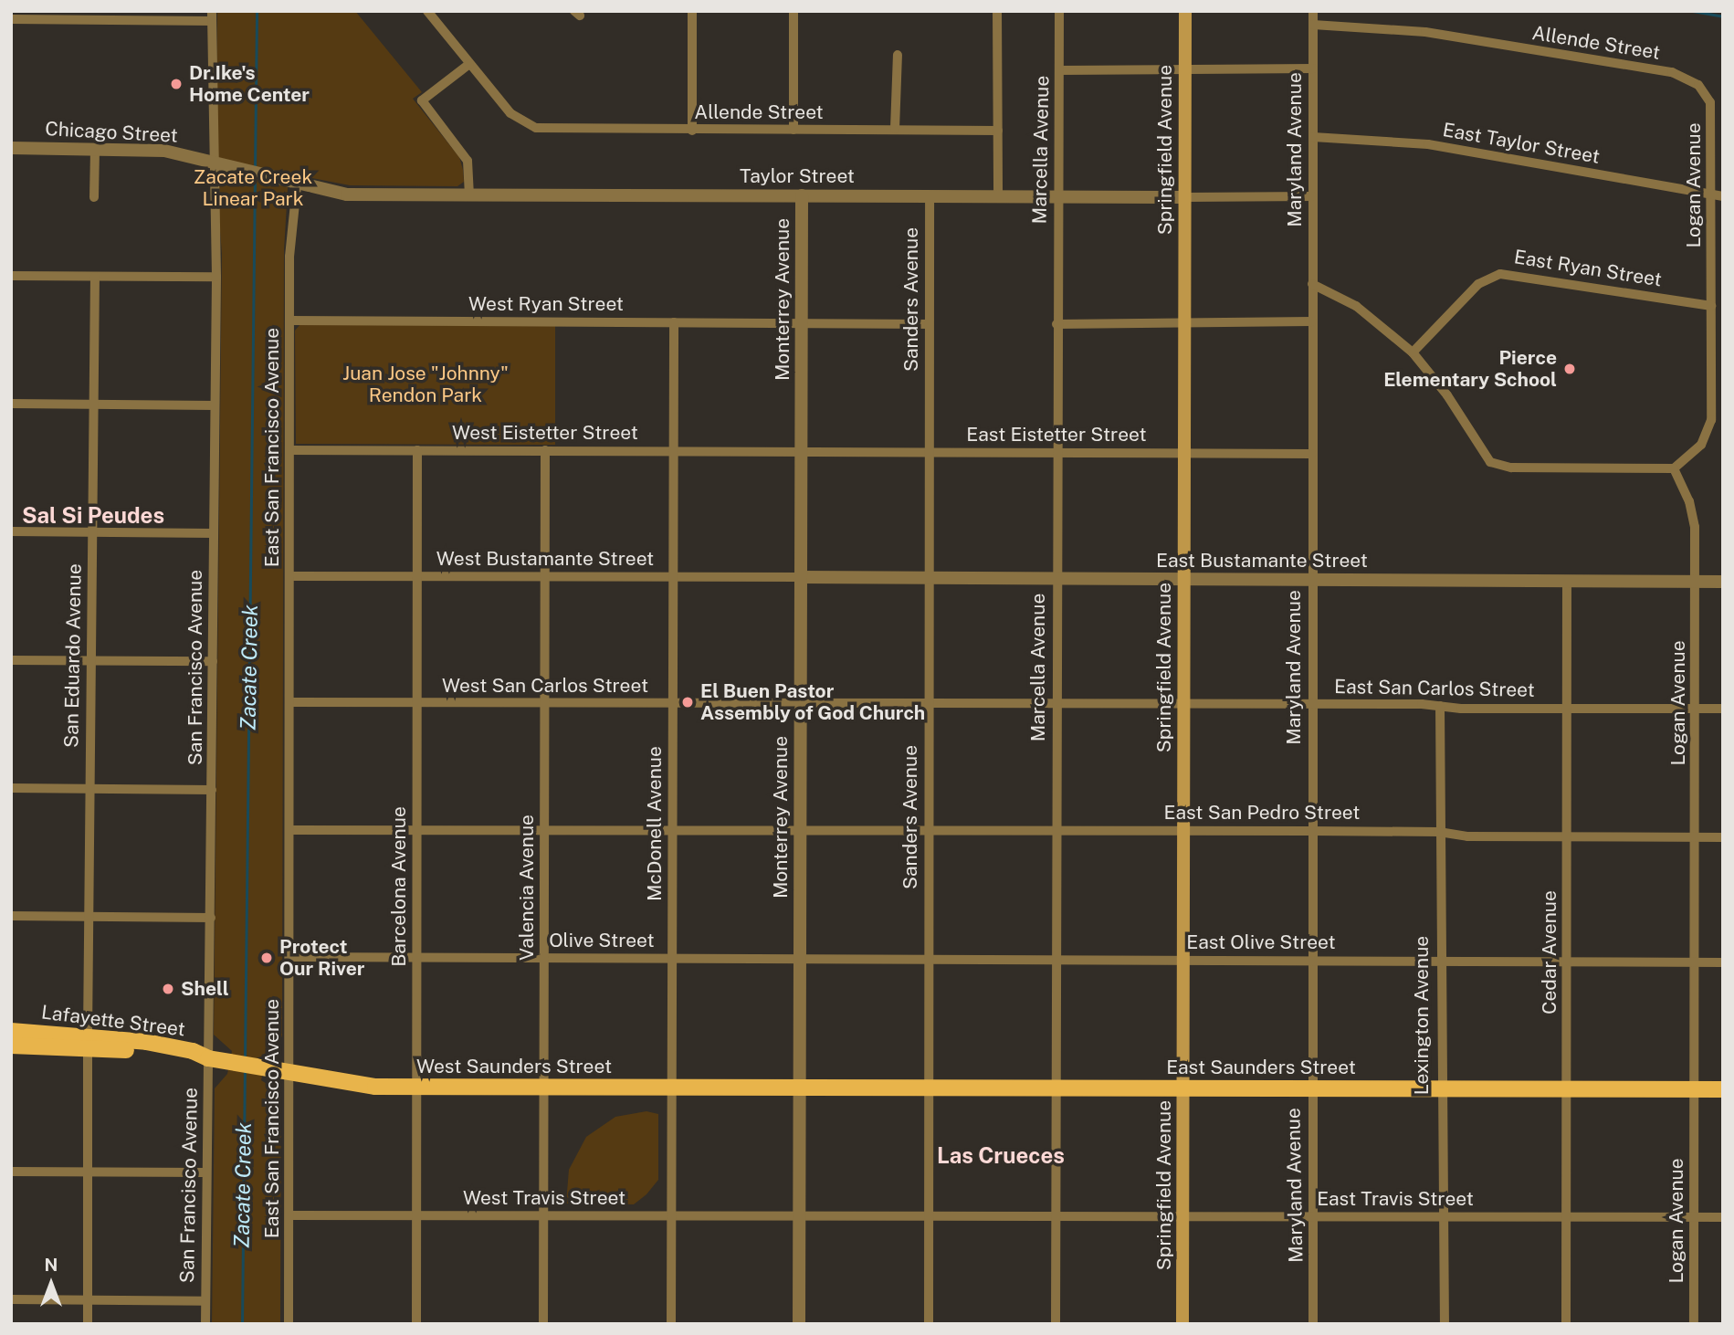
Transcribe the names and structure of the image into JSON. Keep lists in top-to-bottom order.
{
  "streets": {
    "main road": [
      "Springfield Avenue",
      "Lafayette Street",
      "West Saunders Street",
      "East Saunders Street"
    ],
    "street": [
      "Allende Street",
      "Chicago Street",
      "East Taylor Street",
      "Marcella Avenue",
      "Maryland Avenue",
      "Taylor Street",
      "Logan Avenue",
      "East Ryan Street",
      "Monterrey Avenue",
      "Sanders Avenue",
      "West Ryan Street",
      "West Eistetter Street",
      "East Eistetter Street",
      "East San Francisco Avenue",
      "West Bustamante Street",
      "East Bustamante Street",
      "San Eduardo Avenue",
      "San Francisco Avenue",
      "West San Carlos Street",
      "East San Carlos Street",
      "East San Pedro Street",
      "McDonell Avenue",
      "Barcelona Avenue",
      "Valencia Avenue",
      "Olive Street",
      "East Olive Street",
      "Cedar Avenue",
      "Lexington Avenue",
      "West Travis Street",
      "East Travis Street"
    ]
  },
  "crossings": [
    ["Allende Street", "Maryland Avenue"],
    ["Allende Street", "Logan Avenue"],
    ["Chicago Street", "Taylor Street"],
    ["Chicago Street", "San Francisco Avenue"],
    ["East Taylor Street", "Maryland Avenue"],
    ["East Taylor Street", "Logan Avenue"],
    ["Marcella Avenue", "Taylor Street"],
    ["Marcella Avenue", "East Eistetter Street"],
    ["Marcella Avenue", "East Bustamante Street"],
    ["Marcella Avenue", "East San Carlos Street"],
    ["Marcella Avenue", "East San Pedro Street"],
    ["Marcella Avenue", "East Olive Street"],
    ["Marcella Avenue", "East Saunders Street"],
    ["Marcella Avenue", "East Travis Street"],
    ["Springfield Avenue", "Taylor Street"],
    ["Springfield Avenue", "East Eistetter Street"],
    ["Springfield Avenue", "East Bustamante Street"],
    ["Springfield Avenue", "East San Carlos Street"],
    ["Springfield Avenue", "East San Pedro Street"],
    ["Springfield Avenue", "East Olive Street"],
    ["Springfield Avenue", "East Saunders Street"],
    ["Springfield Avenue", "East Travis Street"],
    ["Maryland Avenue", "Taylor Street"],
    ["Maryland Avenue", "East Eistetter Street"],
    ["Maryland Avenue", "East Bustamante Street"],
    ["Maryland Avenue", "East San Carlos Street"],
    ["Maryland Avenue", "East San Pedro Street"],
    ["Maryland Avenue", "East Olive Street"],
    ["Maryland Avenue", "East Saunders Street"],
    ["Maryland Avenue", "East Travis Street"],
    ["Taylor Street", "Monterrey Avenue"],
    ["Taylor Street", "Sanders Avenue"],
    ["Taylor Street", "East San Francisco Avenue"],
    ["Logan Avenue", "East Ryan Street"],
    ["Logan Avenue", "East Bustamante Street"],
    ["Logan Avenue", "East San Carlos Street"],
    ["Logan Avenue", "East San Pedro Street"],
    ["Logan Avenue", "East Olive Street"],
    ["Logan Avenue", "East Saunders Street"],
    ["Logan Avenue", "East Travis Street"],
    ["Monterrey Avenue", "West Ryan Street"],
    ["Monterrey Avenue", "West Eistetter Street"],
    ["Monterrey Avenue", "East Eistetter Street"],
    ["Monterrey Avenue", "West Bustamante Street"],
    ["Monterrey Avenue", "East Bustamante Street"],
    ["Monterrey Avenue", "West San Carlos Street"],
    ["Monterrey Avenue", "East San Carlos Street"],
    ["Monterrey Avenue", "East San Pedro Street"],
    ["Monterrey Avenue", "Olive Street"],
    ["Monterrey Avenue", "East Olive Street"],
    ["Monterrey Avenue", "West Saunders Street"],
    ["Monterrey Avenue", "East Saunders Street"],
    ["Monterrey Avenue", "West Travis Street"],
    ["Monterrey Avenue", "East Travis Street"],
    ["Sanders Avenue", "East Eistetter Street"],
    ["Sanders Avenue", "East Bustamante Street"],
    ["Sanders Avenue", "East San Carlos Street"],
    ["Sanders Avenue", "East San Pedro Street"],
    ["Sanders Avenue", "East Olive Street"],
    ["Sanders Avenue", "East Saunders Street"],
    ["Sanders Avenue", "East Travis Street"],
    ["West Ryan Street", "East San Francisco Avenue"],
    ["West Ryan Street", "McDonell Avenue"],
    ["West Eistetter Street", "East Eistetter Street"],
    ["West Eistetter Street", "East San Francisco Avenue"],
    ["West Eistetter Street", "McDonell Avenue"],
    ["West Eistetter Street", "Barcelona Avenue"],
    ["West Eistetter Street", "Valencia Avenue"],
    ["East San Francisco Avenue", "West Bustamante Street"],
    ["East San Francisco Avenue", "West San Carlos Street"],
    ["East San Francisco Avenue", "East San Pedro Street"],
    ["East San Francisco Avenue", "Olive Street"],
    ["East San Francisco Avenue", "West Saunders Street"],
    ["East San Francisco Avenue", "West Travis Street"],
    ["West Bustamante Street", "East Bustamante Street"],
    ["West Bustamante Street", "McDonell Avenue"],
    ["West Bustamante Street", "Barcelona Avenue"],
    ["West Bustamante Street", "Valencia Avenue"],
    ["East Bustamante Street", "Cedar Avenue"],
    ["San Eduardo Avenue", "Lafayette Street"],
    ["San Francisco Avenue", "Lafayette Street"],
    ["West San Carlos Street", "East San Carlos Street"],
    ["West San Carlos Street", "McDonell Avenue"],
    ["West San Carlos Street", "Barcelona Avenue"],
    ["West San Carlos Street", "Valencia Avenue"],
    ["East San Carlos Street", "Cedar Avenue"],
    ["East San Carlos Street", "Lexington Avenue"],
    ["East San Pedro Street", "McDonell Avenue"],
    ["East San Pedro Street", "Barcelona Avenue"],
    ["East San Pedro Street", "Valencia Avenue"],
    ["East San Pedro Street", "Cedar Avenue"],
    ["East San Pedro Street", "Lexington Avenue"],
    ["McDonell Avenue", "Olive Street"],
    ["McDonell Avenue", "West Saunders Street"],
    ["McDonell Avenue", "West Travis Street"],
    ["Barcelona Avenue", "Olive Street"],
    ["Barcelona Avenue", "West Saunders Street"],
    ["Barcelona Avenue", "West Travis Street"],
    ["Valencia Avenue", "Olive Street"],
    ["Valencia Avenue", "West Saunders Street"],
    ["Valencia Avenue", "West Travis Street"],
    ["Olive Street", "East Olive Street"],
    ["East Olive Street", "Cedar Avenue"],
    ["East Olive Street", "Lexington Avenue"],
    ["Cedar Avenue", "East Saunders Street"],
    ["Cedar Avenue", "East Travis Street"],
    ["Lexington Avenue", "East Saunders Street"],
    ["Lexington Avenue", "East Travis Street"],
    ["Lafayette Street", "West Saunders Street"],
    ["West Saunders Street", "East Saunders Street"],
    ["West Travis Street", "East Travis Street"]
  ],
  "districts": ["Sal Si Peudes", "Las Crueces"],
  "water": ["Zacate Creek"],
  "parks": ["Zacate Creek Linear Park", "Juan Jose \"Johnny\" Rendon Park"],
  "places": [
    "Dr.Ike's Home Center",
    "Pierce Elementary School",
    "El Buen Pastor Assembly of God Church",
    "Protect Our River",
    "Shell"
  ],
  "north": "top"
}
